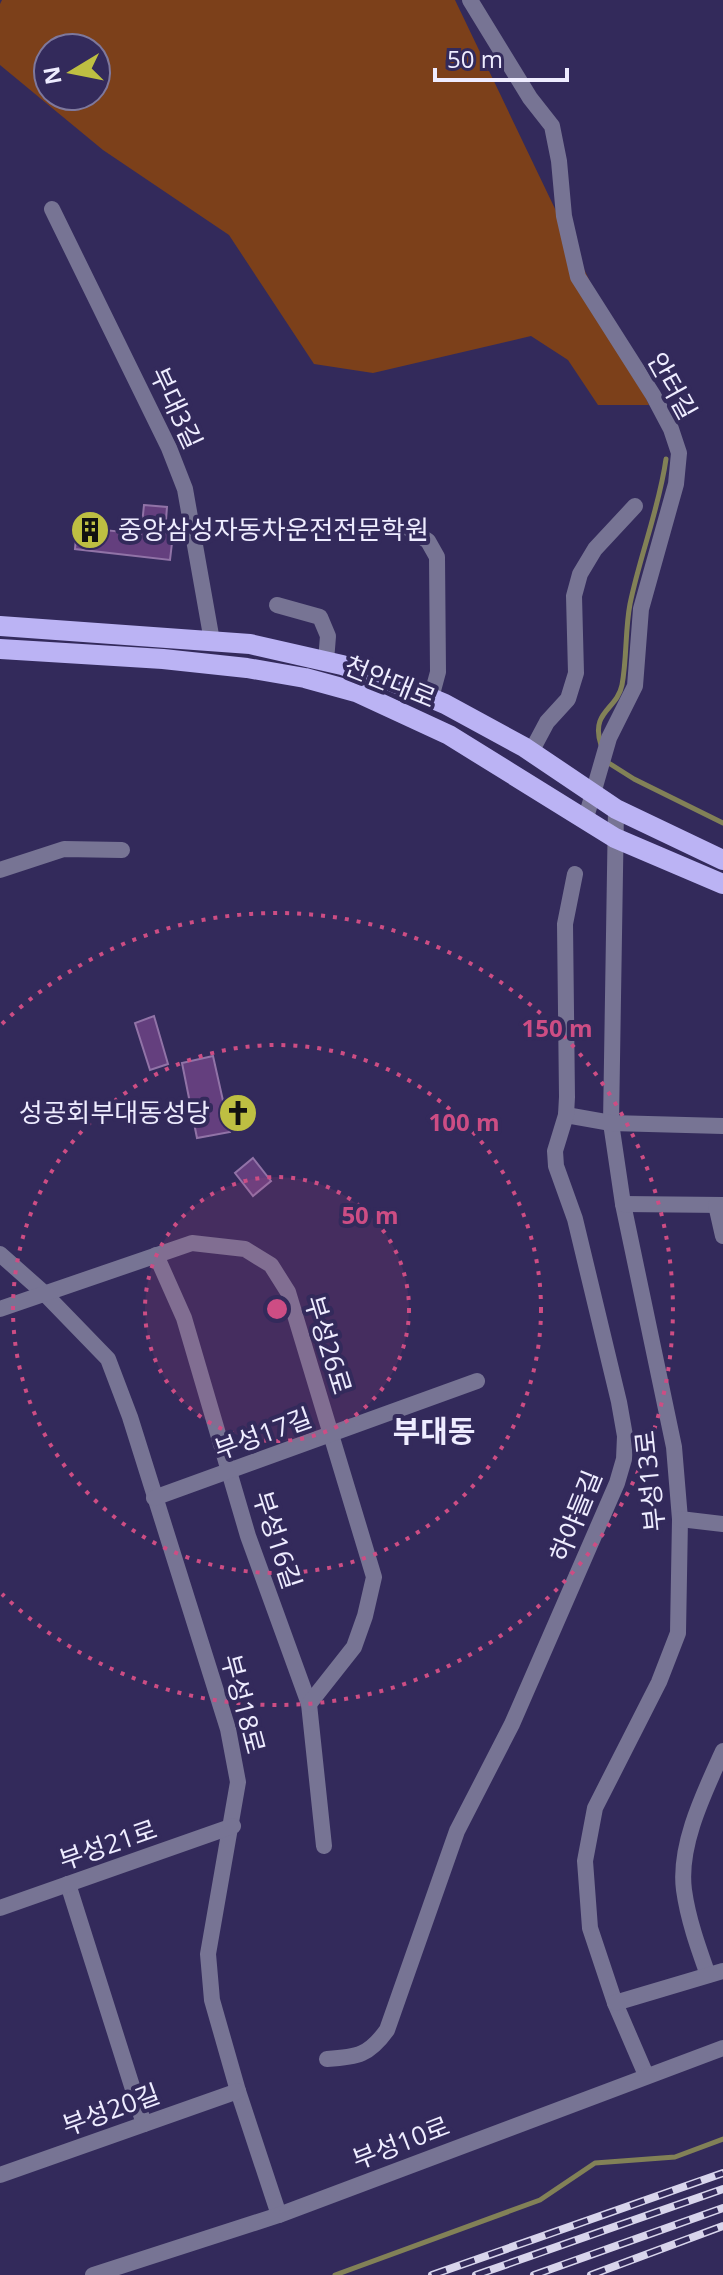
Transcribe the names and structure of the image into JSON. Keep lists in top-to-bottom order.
{
  "streets": {
    "main road": ["천안대로"],
    "street": [
      "안터길",
      "부대3길",
      "부성26로",
      "부성17길",
      "부성13로",
      "하야들길",
      "부성16길",
      "부성18로",
      "부성21로",
      "부성20길",
      "부성10로"
    ]
  },
  "crossings": [
    ["안터길", "천안대로"],
    ["부대3길", "천안대로"],
    ["천안대로", "부성13로"],
    ["부성26로", "부성17길"],
    ["부성26로", "부성16길"],
    ["부성26로", "부성18로"],
    ["부성17길", "부성16길"],
    ["부성17길", "부성18로"],
    ["부성13로", "부성10로"],
    ["부성18로", "부성21로"],
    ["부성18로", "부성20길"],
    ["부성18로", "부성10로"]
  ],
  "districts": ["부대동"],
  "places": {
    "building": ["중앙삼성자동차운전전문학원"],
    "church": ["성공회부대동성당"]
  },
  "scale_bar": "50 m",
  "north": "left",
  "rings": ["150 m", "100 m", "50 m"]
}
